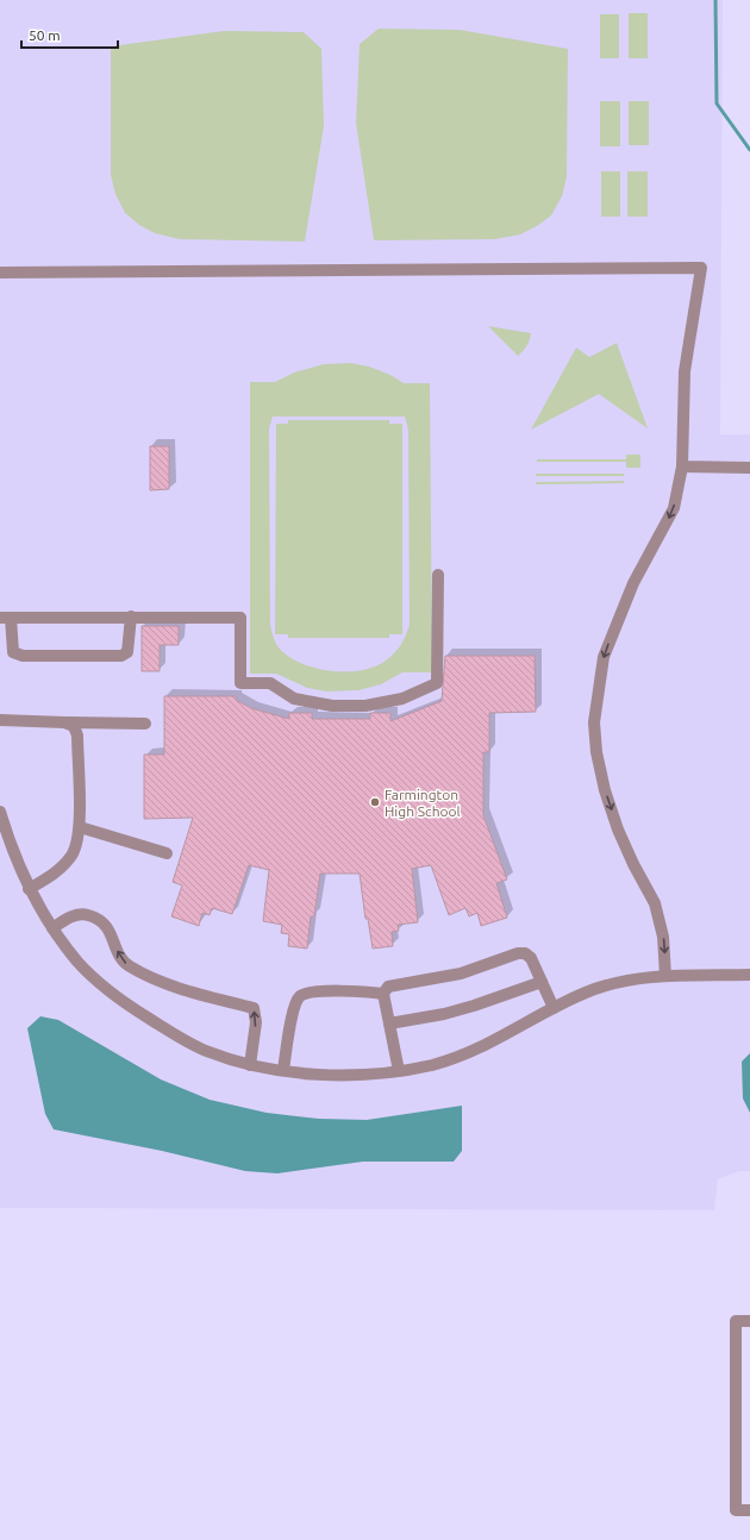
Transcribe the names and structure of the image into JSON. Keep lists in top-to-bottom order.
{
  "places": ["Farmington High School"],
  "scale_bar": "50 m"
}
